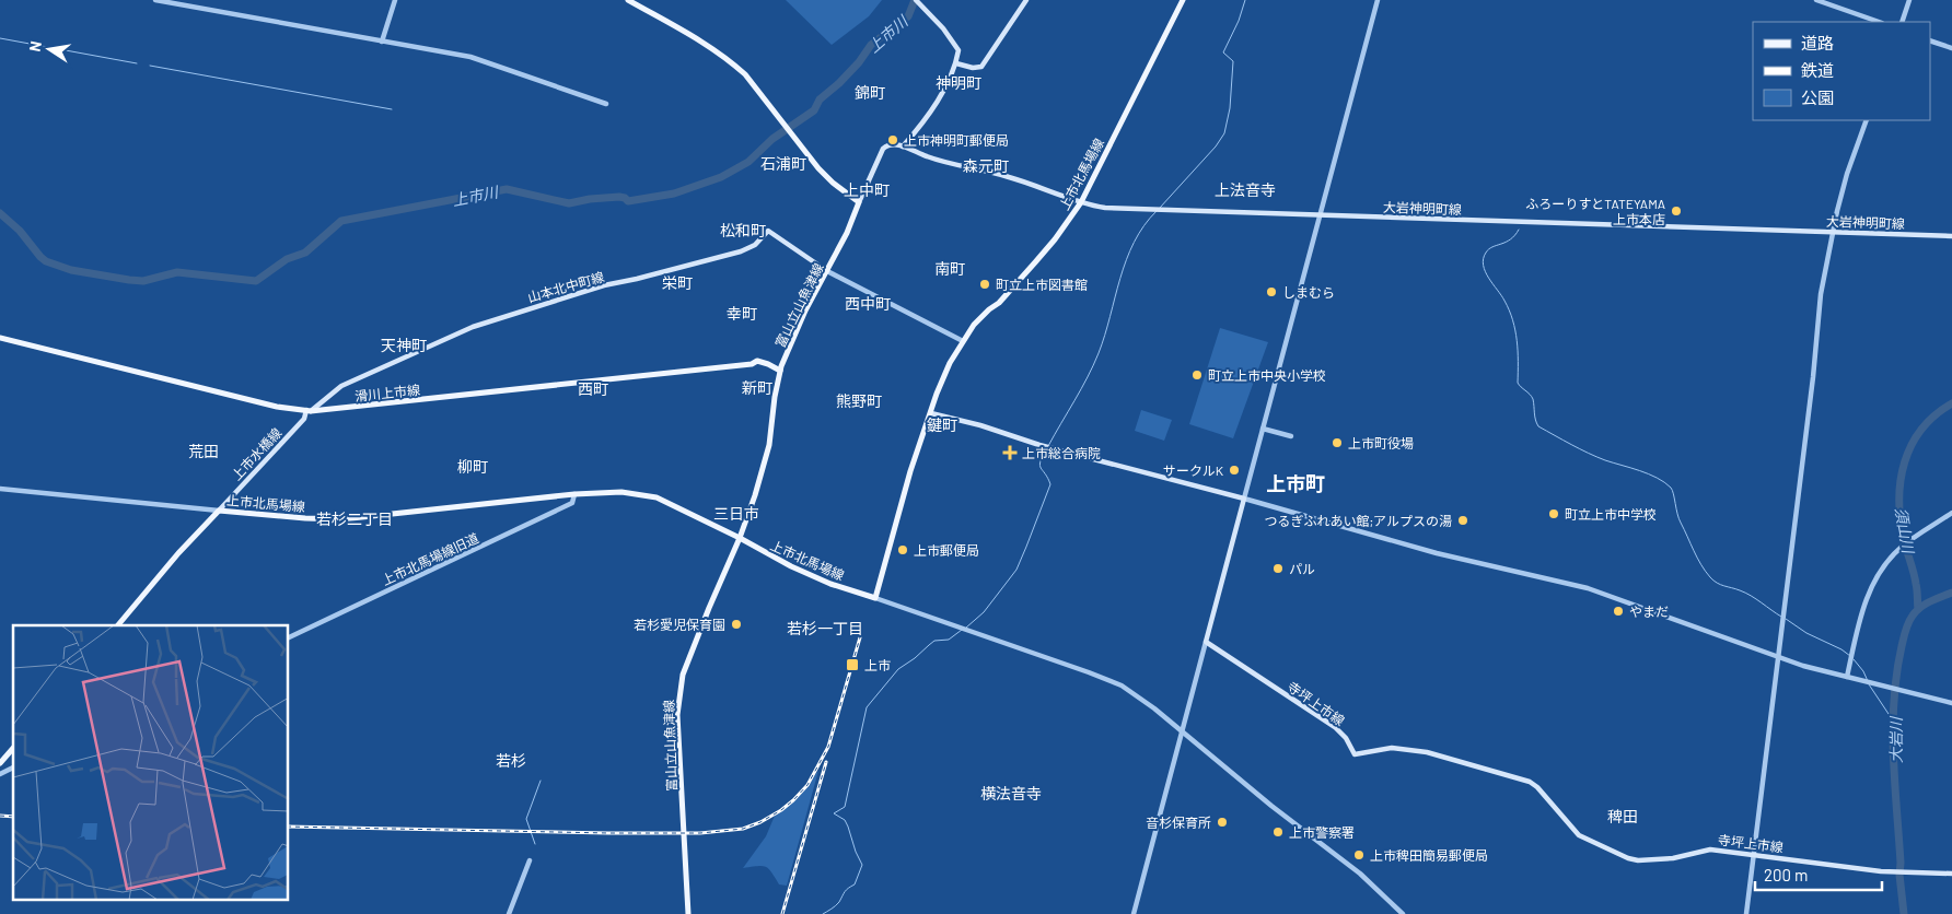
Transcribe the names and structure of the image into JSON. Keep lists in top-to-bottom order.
{
  "streets": {
    "main road": [
      "上市北馬場線",
      "大岩神明町線",
      "山本北中町線",
      "富山立山魚津線",
      "滑川上市線",
      "上市水橋線",
      "寺坪上市線"
    ],
    "street": ["上市北馬場線旧道"]
  },
  "crossings": [
    ["上市北馬場線", "大岩神明町線"],
    ["上市北馬場線", "富山立山魚津線"],
    ["上市北馬場線", "上市水橋線"],
    ["上市北馬場線", "上市北馬場線旧道"],
    ["山本北中町線", "富山立山魚津線"],
    ["山本北中町線", "滑川上市線"],
    ["山本北中町線", "上市水橋線"],
    ["富山立山魚津線", "滑川上市線"],
    ["滑川上市線", "上市水橋線"]
  ],
  "districts": [
    "神明町",
    "錦町",
    "石浦町",
    "森元町",
    "上中町",
    "上法音寺",
    "松和町",
    "南町",
    "栄町",
    "西中町",
    "幸町",
    "天神町",
    "新町",
    "西町",
    "熊野町",
    "鍵町",
    "荒田",
    "柳町",
    "上市町",
    "三日市",
    "若杉二丁目",
    "若杉一丁目",
    "若杉",
    "横法音寺",
    "稗田"
  ],
  "water": ["上市川", "須山川", "大岩川"],
  "places": {
    "other": [
      "上市神明町郵便局",
      "ふろーりすとTATEYAMA 上市本店",
      "町立上市図書館",
      "しまむら",
      "町立上市中央小学校",
      "上市町役場",
      "サークルK",
      "町立上市中学校",
      "つるぎふれあい館;アルプスの湯",
      "上市郵便局",
      "パル",
      "やまだ",
      "若杉愛児保育園",
      "音杉保育所",
      "上市警察署",
      "上市稗田簡易郵便局"
    ],
    "health": ["上市総合病院"],
    "transit": ["上市"]
  },
  "legend": ["道路", "鉄道", "公園"],
  "scale_bar": "200 m",
  "north": "left"
}
